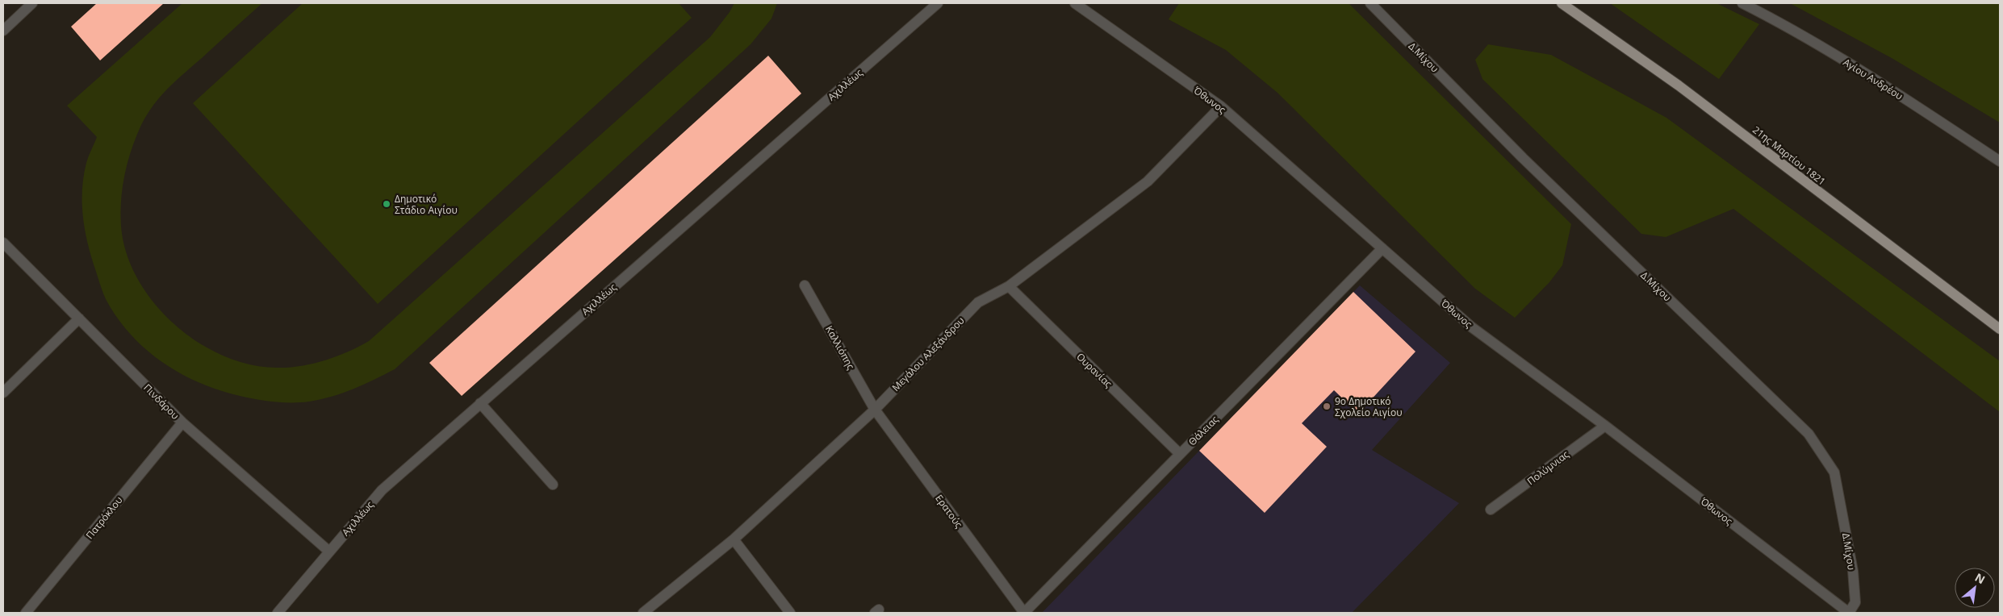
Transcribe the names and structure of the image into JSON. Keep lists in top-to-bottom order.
{
  "streets": {
    "main road": ["21ης Μαρτίου 1821"],
    "street": [
      "Δ.Μίχου",
      "Αγίου Ανδρέου",
      "Αχιλλέως",
      "Όθωνος",
      "Καλλιόπης",
      "Μεγάλου Αλεξάνδρου",
      "Ουρανίας",
      "Πινδάρου",
      "Θάλειας",
      "Πολύμνιας",
      "Ερατούς",
      "Πατρόκλου"
    ]
  },
  "crossings": [
    ["Δ.Μίχου", "Όθωνος"],
    ["Αχιλλέως", "Πινδάρου"],
    ["Όθωνος", "Μεγάλου Αλεξάνδρου"],
    ["Όθωνος", "Θάλειας"],
    ["Όθωνος", "Πολύμνιας"],
    ["Καλλιόπης", "Μεγάλου Αλεξάνδρου"],
    ["Καλλιόπης", "Ερατούς"],
    ["Μεγάλου Αλεξάνδρου", "Ουρανίας"],
    ["Μεγάλου Αλεξάνδρου", "Ερατούς"],
    ["Ουρανίας", "Θάλειας"],
    ["Πινδάρου", "Πατρόκλου"],
    ["Θάλειας", "Ερατούς"]
  ],
  "places": ["Δημοτικό Στάδιο Αιγίου", "9ο Δημοτικό Σχολείο Αιγίου"],
  "north": "top right"
}
